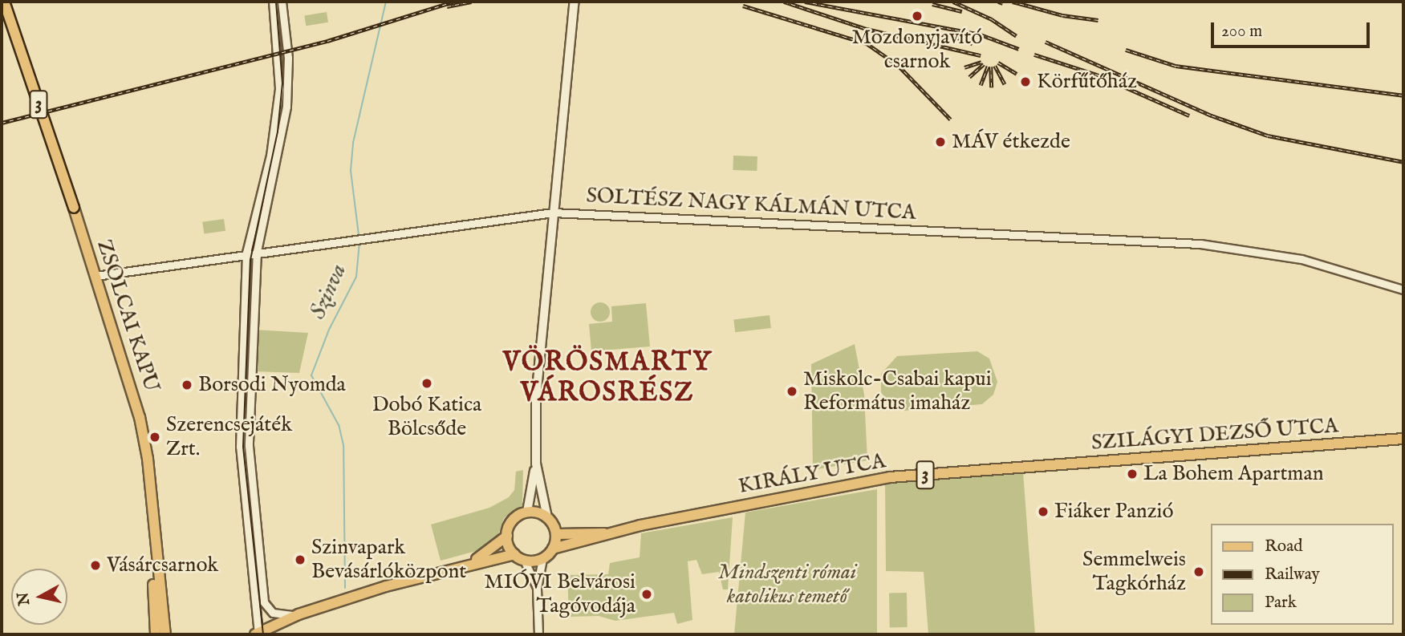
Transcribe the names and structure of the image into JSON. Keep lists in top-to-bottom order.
{
  "streets": {
    "main road": [
      "3",
      "ZSOLCAI KAPU",
      "SZILÁGYI DEZSŐ UTCA",
      "KIRÁLY UTCA"
    ],
    "street": ["SOLTÉSZ NAGY KÁLMÁN UTCA"]
  },
  "crossings": [
    ["3", "KIRÁLY UTCA"],
    ["SOLTÉSZ NAGY KÁLMÁN UTCA", "ZSOLCAI KAPU"],
    ["SZILÁGYI DEZSŐ UTCA", "KIRÁLY UTCA"]
  ],
  "districts": ["VÖRÖSMARTY VÁROSRÉSZ"],
  "water": ["Szinva"],
  "parks": ["Mindszenti római katolikus temető"],
  "places": [
    "Mozdonyjavító csarnok",
    "Körfűtőház",
    "MÁV étkezde",
    "Dobó Katica Bölcsőde",
    "Borsodi Nyomda",
    "Miskolc-Csabai kapui Református imaház",
    "Szerencsejáték Zrt.",
    "La Bohem Apartman",
    "Fiáker Panzió",
    "Szinvapark Bevásárlóközpont",
    "Vásárcsarnok",
    "Semmelweis Tagkórház",
    "MIÓVI Belvárosi Tagóvodája"
  ],
  "legend": ["Road", "Railway", "Park"],
  "scale_bar": "200 m",
  "north": "left"
}
